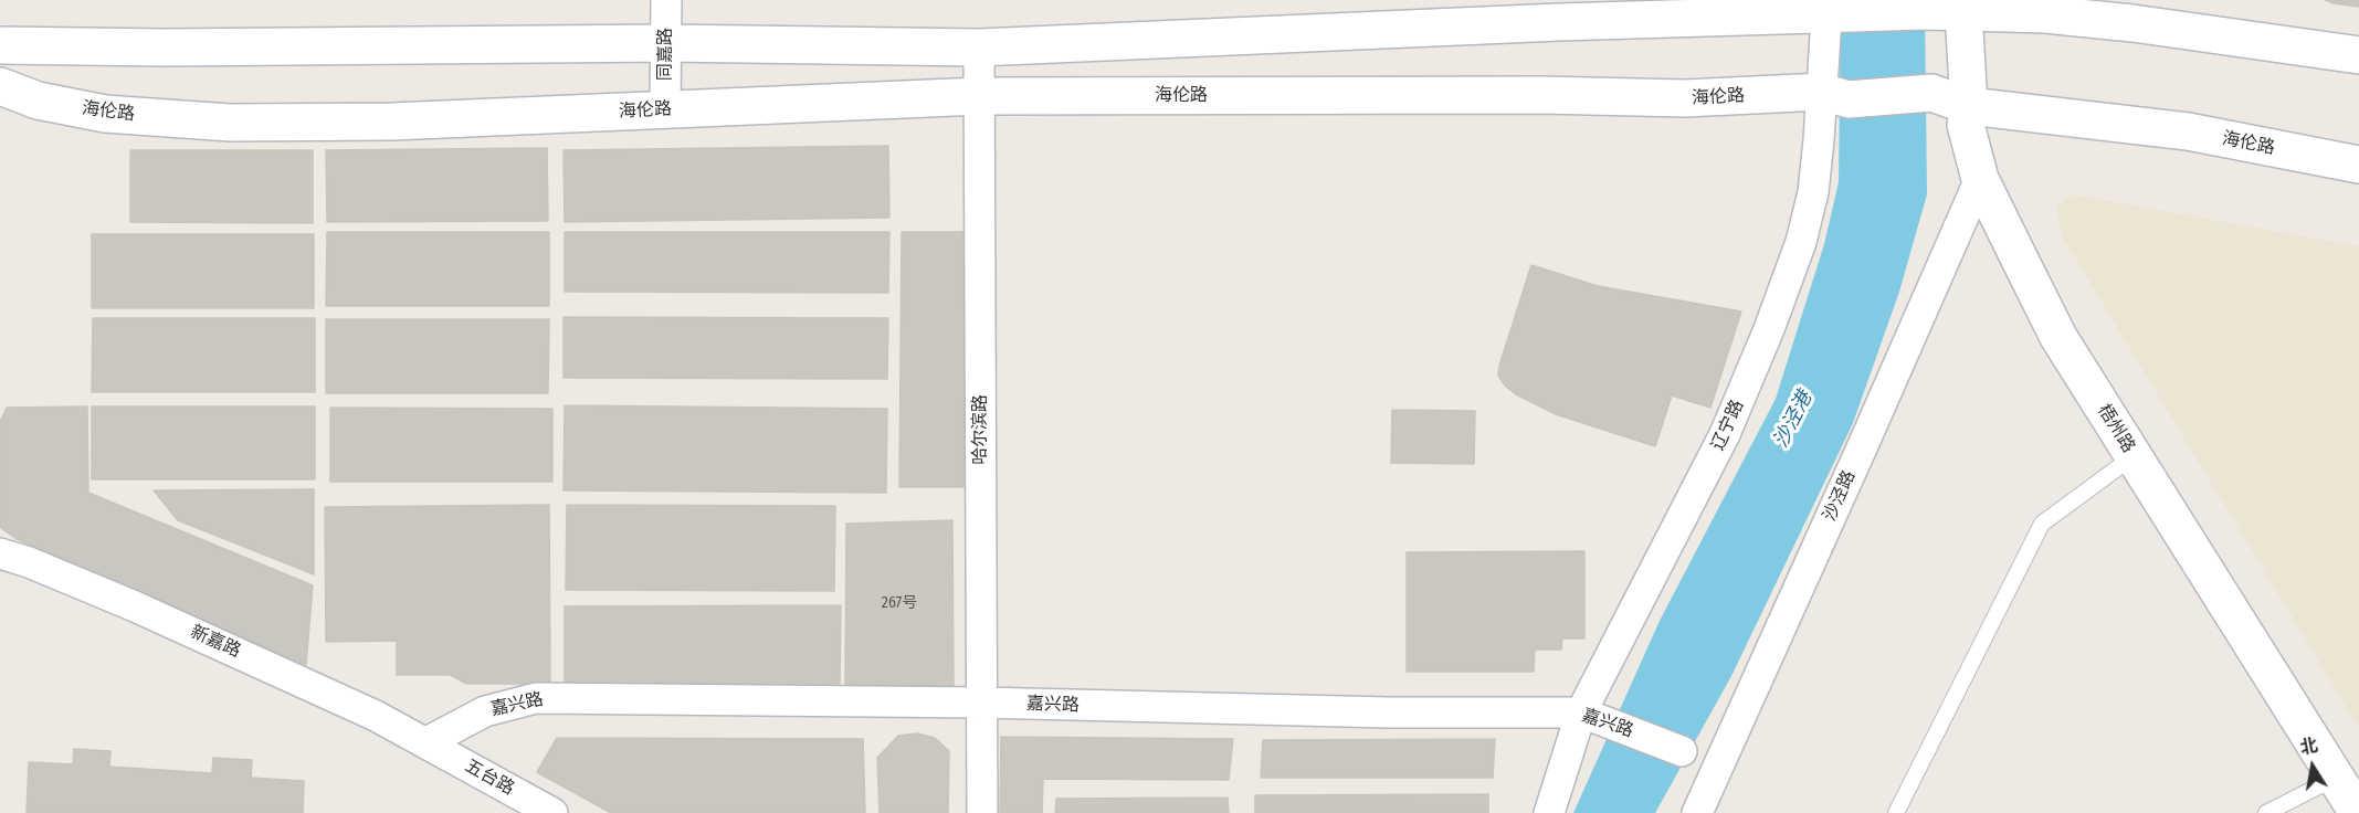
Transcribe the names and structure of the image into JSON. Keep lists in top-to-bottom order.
{
  "streets": {
    "main road": ["海伦路", "梧州路"],
    "street": [
      "同嘉路",
      "辽宁路",
      "哈尔滨路",
      "沙泾路",
      "新嘉路",
      "嘉兴路",
      "五台路"
    ]
  },
  "crossings": [
    ["同嘉路", "海伦路"],
    ["海伦路", "辽宁路"],
    ["海伦路", "梧州路"],
    ["海伦路", "哈尔滨路"],
    ["辽宁路", "嘉兴路"],
    ["梧州路", "沙泾路"],
    ["哈尔滨路", "嘉兴路"],
    ["新嘉路", "嘉兴路"],
    ["新嘉路", "五台路"],
    ["嘉兴路", "五台路"]
  ],
  "water": ["沙泾港"],
  "house_numbers": ["267号"],
  "north": "top"
}
